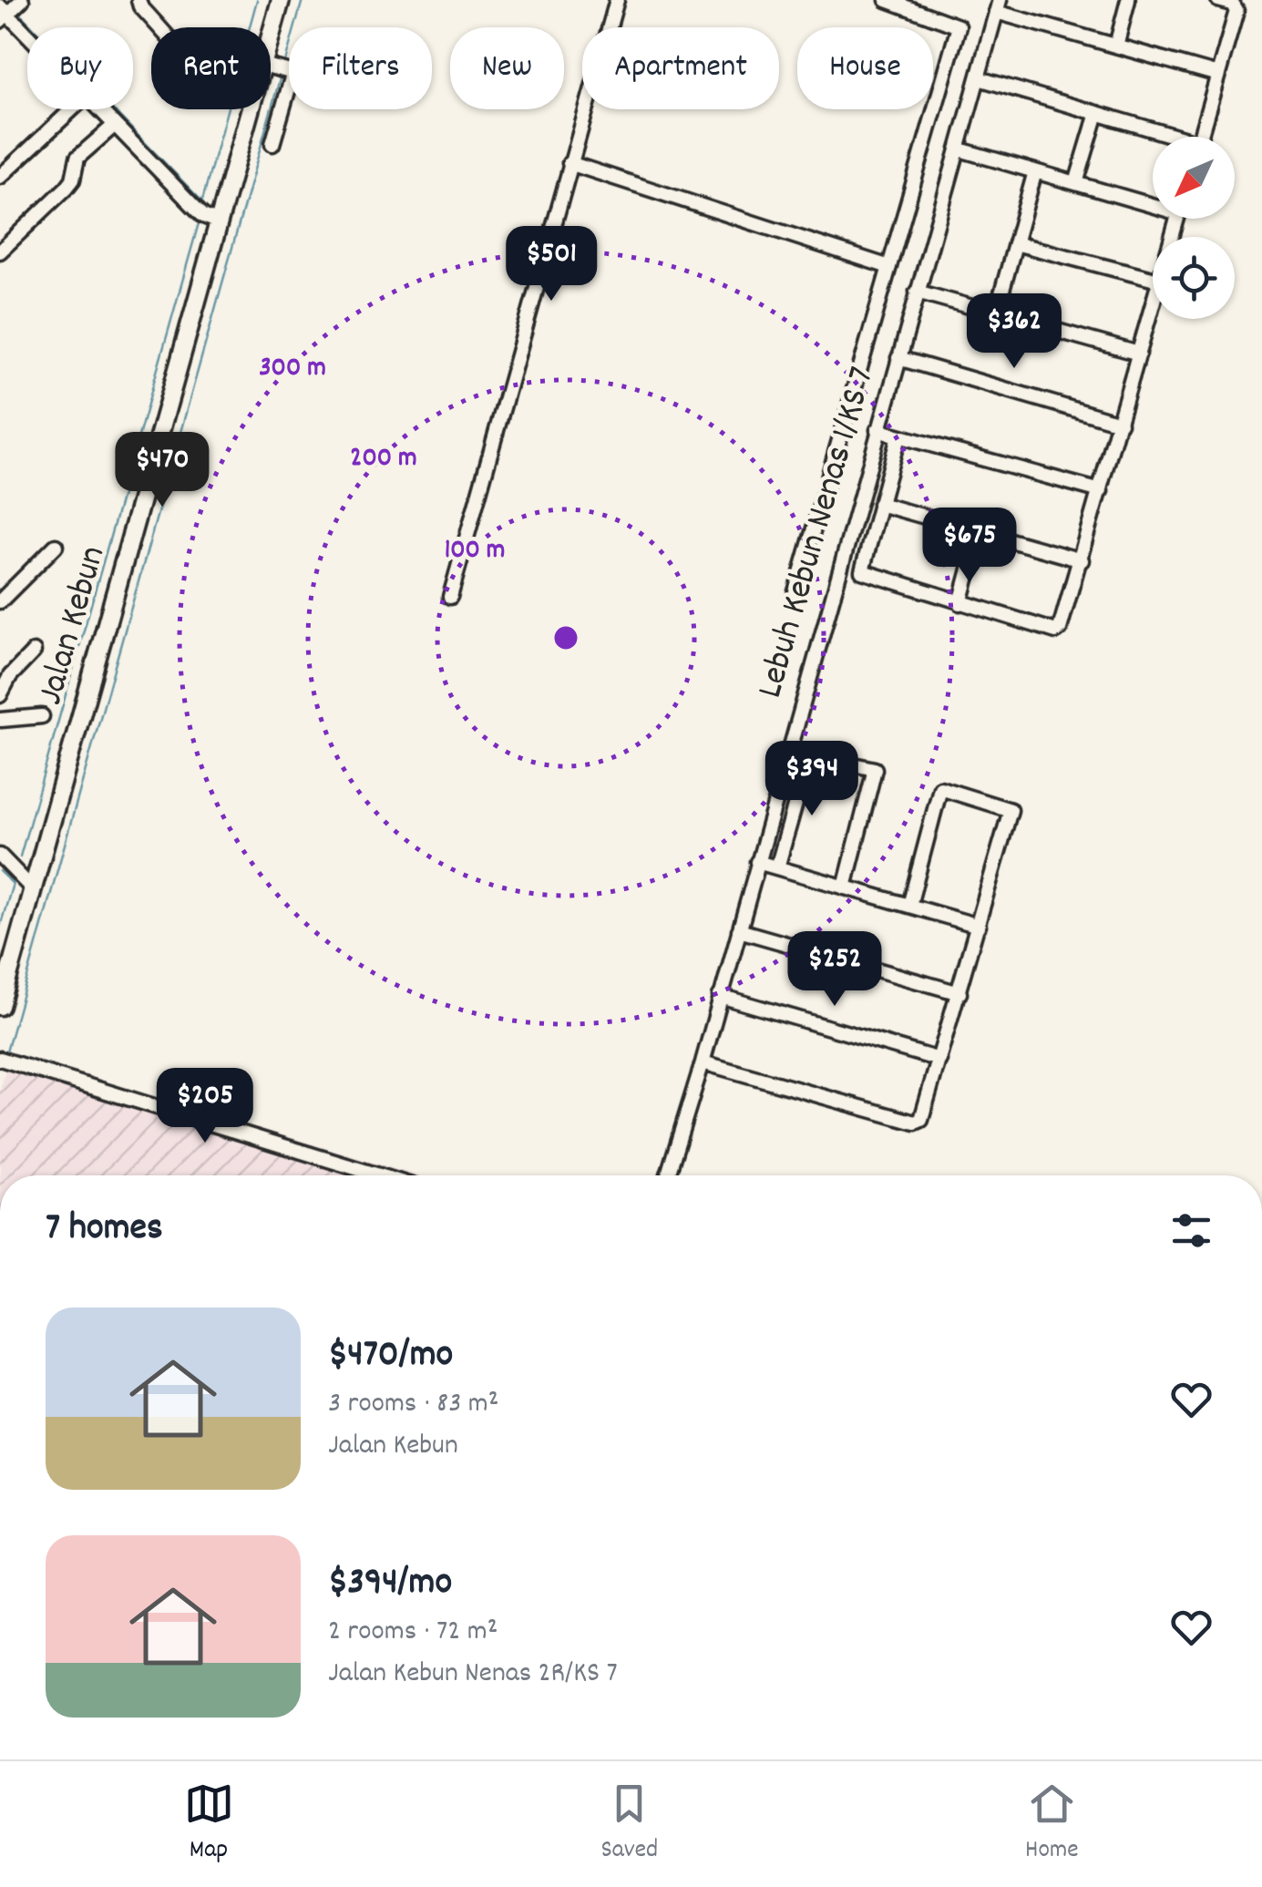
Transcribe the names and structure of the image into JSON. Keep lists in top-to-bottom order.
{
  "streets": {
    "main road": ["Jalan Kebun"],
    "street": ["Lebuh Kebun Nenas 1/KS 7"]
  },
  "north": "bottom left",
  "page": {
    "chip": [
      "Buy",
      "Rent",
      "Filters",
      "New",
      "Apartment",
      "House"
    ],
    "price": [
      "$501",
      "$362",
      "$470",
      "$675",
      "$394",
      "$252",
      "$205"
    ],
    "heading": "7 homes",
    "list": [
      {
        "name": "$470/mo",
        "note": "3 rooms · 83 m² · Jalan Kebun"
      },
      {
        "name": "$394/mo",
        "note": "2 rooms · 72 m² · Jalan Kebun Nenas 2R/KS 7"
      }
    ],
    "tabs": ["Map", "Saved", "Home"]
  },
  "rings": ["300 m", "200 m", "100 m"]
}
